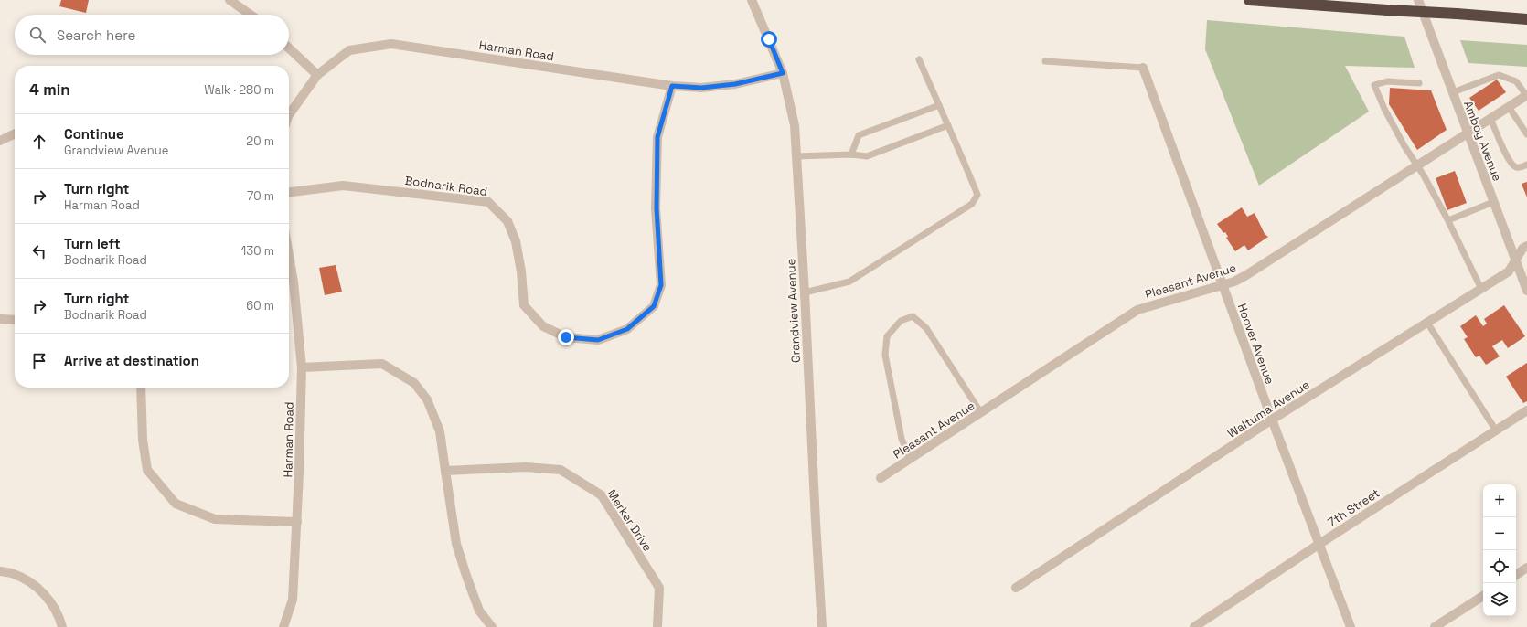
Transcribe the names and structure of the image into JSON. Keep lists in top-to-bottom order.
{
  "streets": {
    "street": [
      "Harman Road",
      "Amboy Avenue",
      "Bodnarik Road",
      "Pleasant Avenue",
      "Grandview Avenue",
      "Hoover Avenue",
      "Waltuma Avenue",
      "7th Street",
      "Merker Drive"
    ]
  },
  "crossings": [
    ["Harman Road", "Bodnarik Road"],
    ["Harman Road", "Grandview Avenue"],
    ["Amboy Avenue", "Pleasant Avenue"],
    ["Amboy Avenue", "Waltuma Avenue"],
    ["Pleasant Avenue", "Hoover Avenue"],
    ["Hoover Avenue", "Waltuma Avenue"],
    ["Hoover Avenue", "7th Street"]
  ],
  "page": {
    "search": "Search here",
    "heading": ["4 min", "Walk · 280 m"],
    "list": [
      ["Continue", "Grandview Avenue", "20 m"],
      ["Turn right", "Harman Road", "70 m"],
      ["Turn left", "Bodnarik Road", "130 m"],
      ["Turn right", "Bodnarik Road", "60 m"],
      "Arrive at destination"
    ],
    "map_buttons": ["+", "−"]
  }
}
